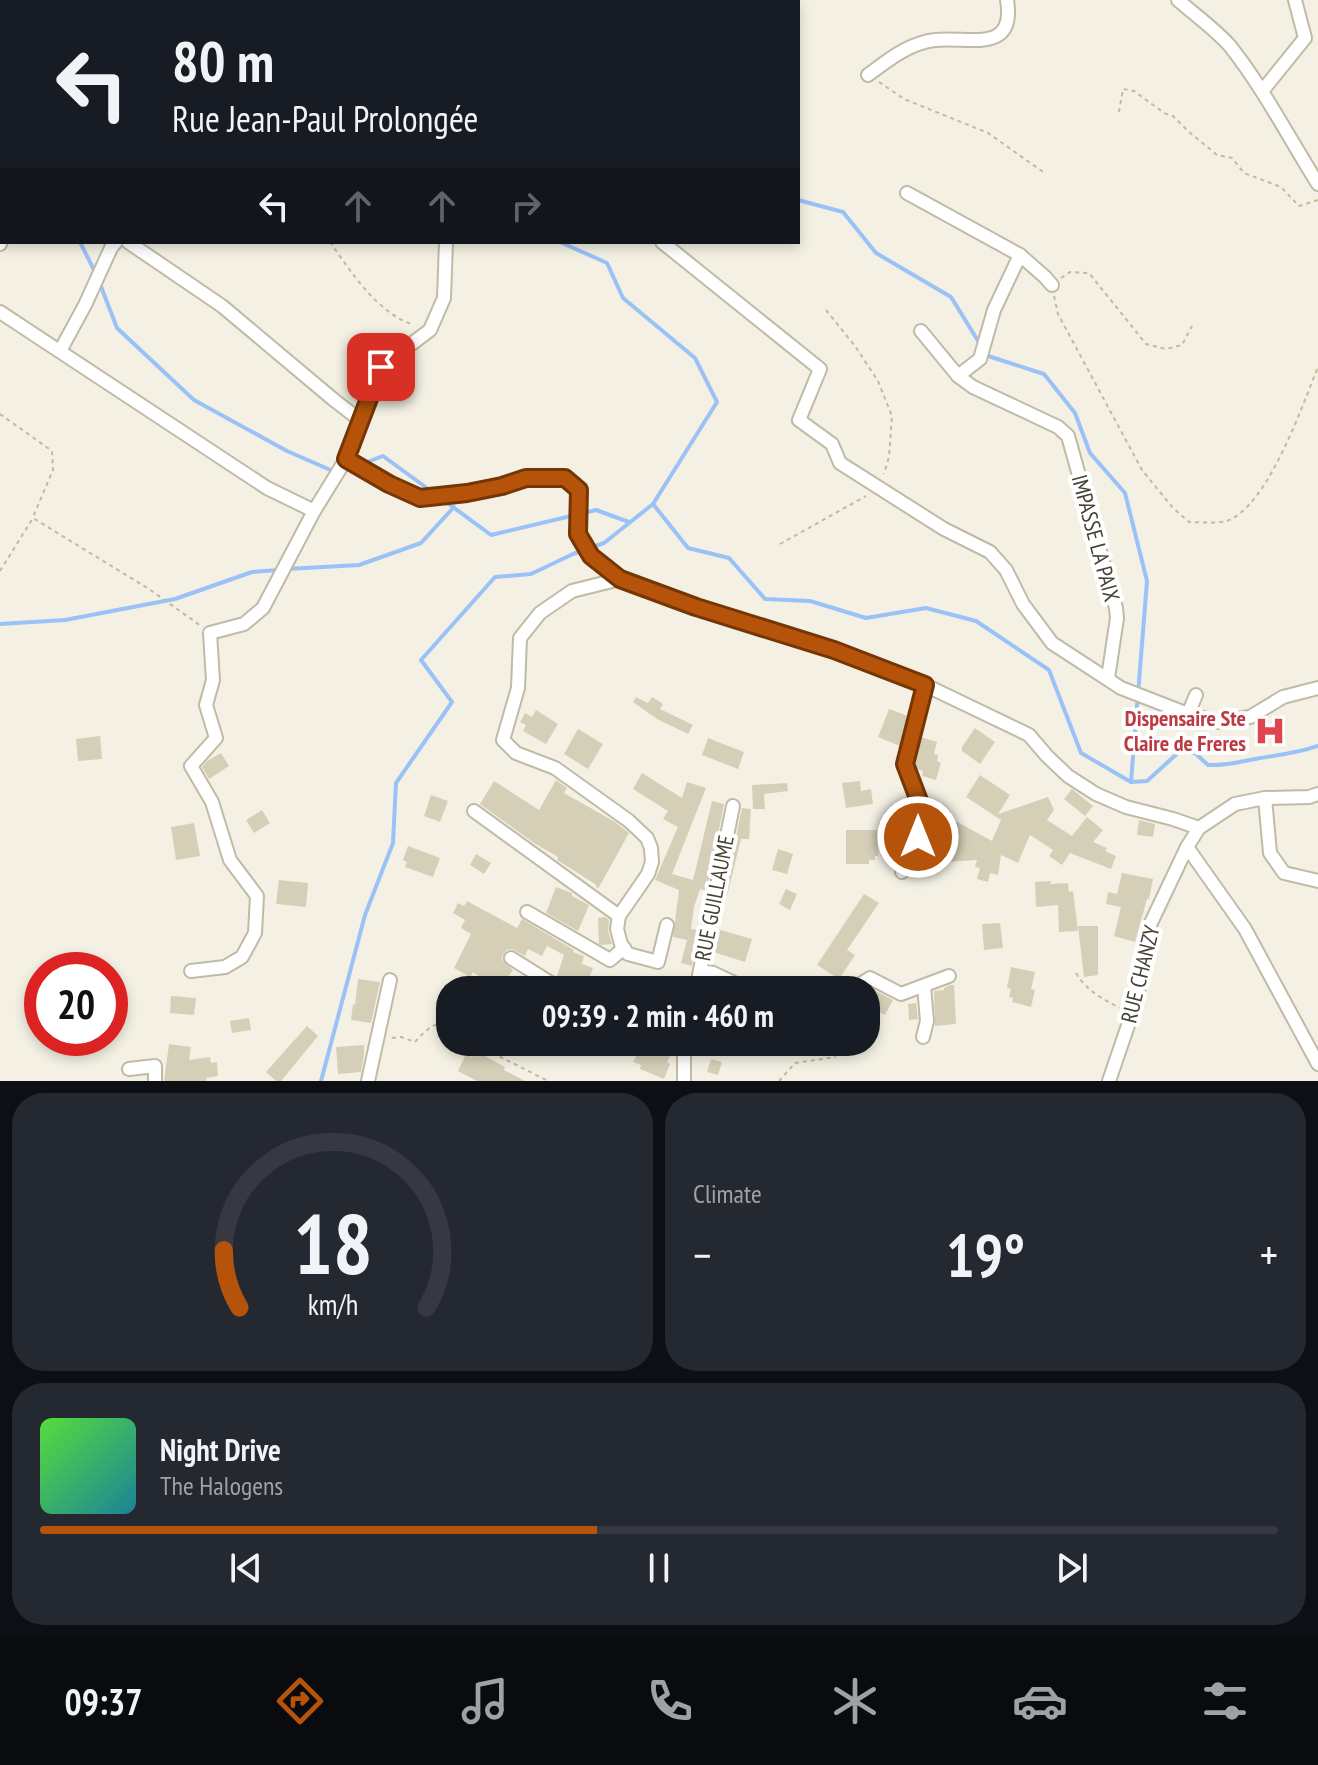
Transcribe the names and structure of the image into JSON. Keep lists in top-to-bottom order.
{
  "streets": {
    "street": ["IMPASSE LA PAIX", "RUE GUILLAUME", "RUE CHANZY"]
  },
  "places": {
    "hospital": ["Dispensaire Ste Claire de Freres"]
  },
  "page": {
    "turn": ["80 m", "Rue Jean-Paul Prolongée"],
    "limit": "20",
    "trip": "09:39 · 2 min · 460 m",
    "tile": "Climate",
    "heat": ["−", "19°", "+"],
    "song": ["Night Drive", "The Halogens"],
    "tabs": "09:37",
    "gauge": ["18", "km/h"]
  }
}
